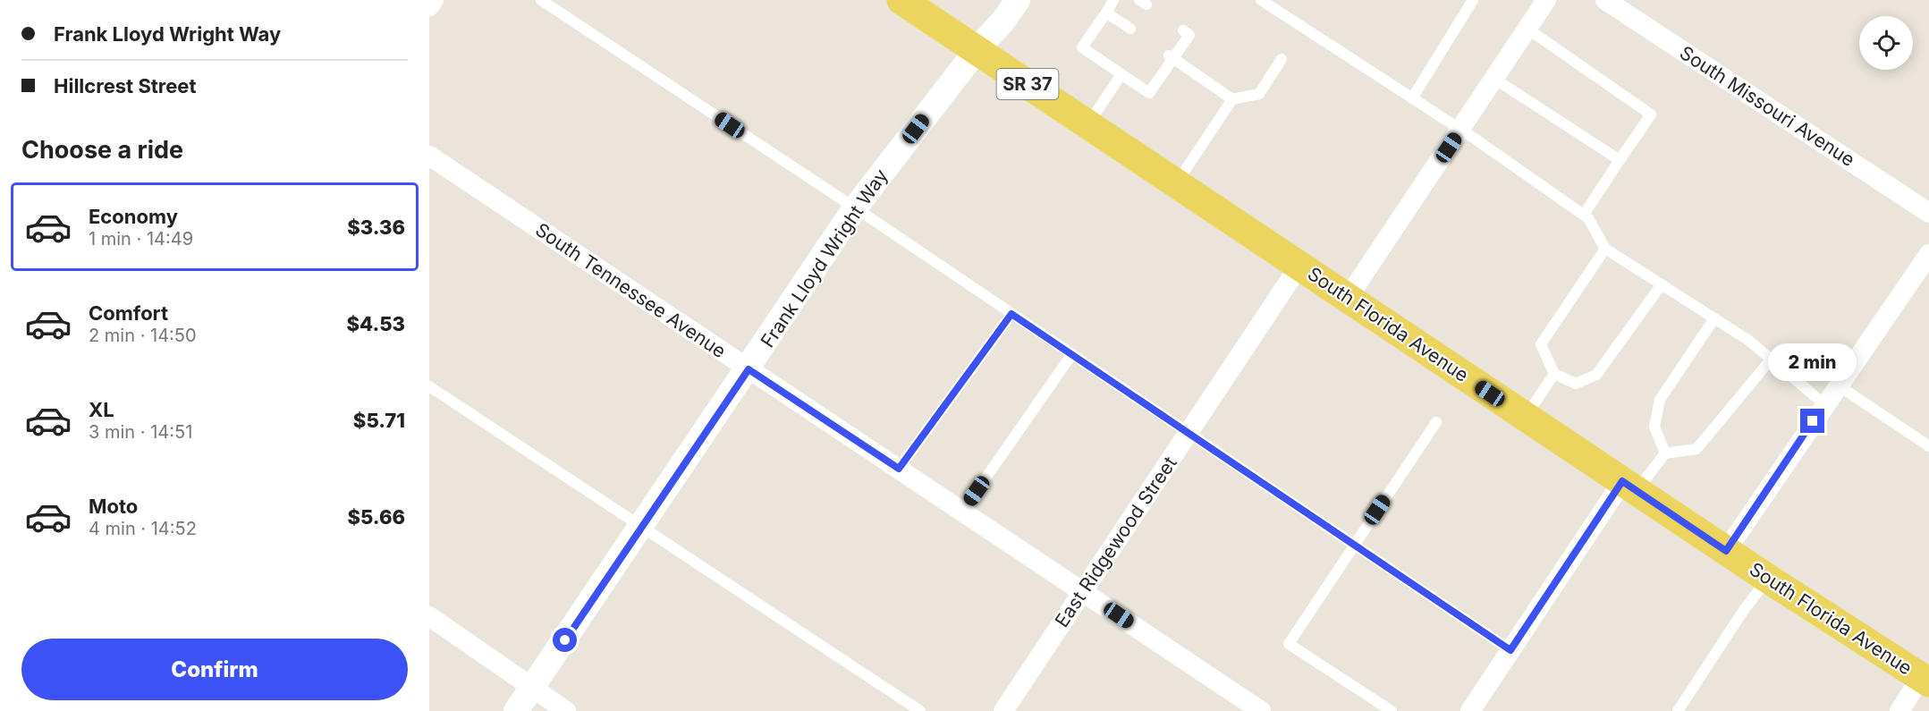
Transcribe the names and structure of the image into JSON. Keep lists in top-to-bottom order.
{
  "streets": {
    "main road": ["SR 37", "South Florida Avenue"],
    "street": [
      "South Missouri Avenue",
      "Frank Lloyd Wright Way",
      "South Tennessee Avenue",
      "East Ridgewood Street"
    ]
  },
  "crossings": [
    ["Frank Lloyd Wright Way", "South Tennessee Avenue"],
    ["Frank Lloyd Wright Way", "South Florida Avenue"],
    ["South Tennessee Avenue", "East Ridgewood Street"],
    ["South Florida Avenue", "East Ridgewood Street"]
  ],
  "page": {
    "banner": ["Frank Lloyd Wright Way", "Hillcrest Street"],
    "heading": "Choose a ride",
    "list": [
      {
        "name": "Economy",
        "note": "1 min · 14:49",
        "value": "$3.36"
      },
      {
        "name": "Comfort",
        "note": "2 min · 14:50",
        "value": "$4.53"
      },
      {
        "name": "XL",
        "note": "3 min · 14:51",
        "value": "$5.71"
      },
      {
        "name": "Moto",
        "note": "4 min · 14:52",
        "value": "$5.66"
      }
    ],
    "bubble": "2 min",
    "buttons": "Confirm"
  }
}
